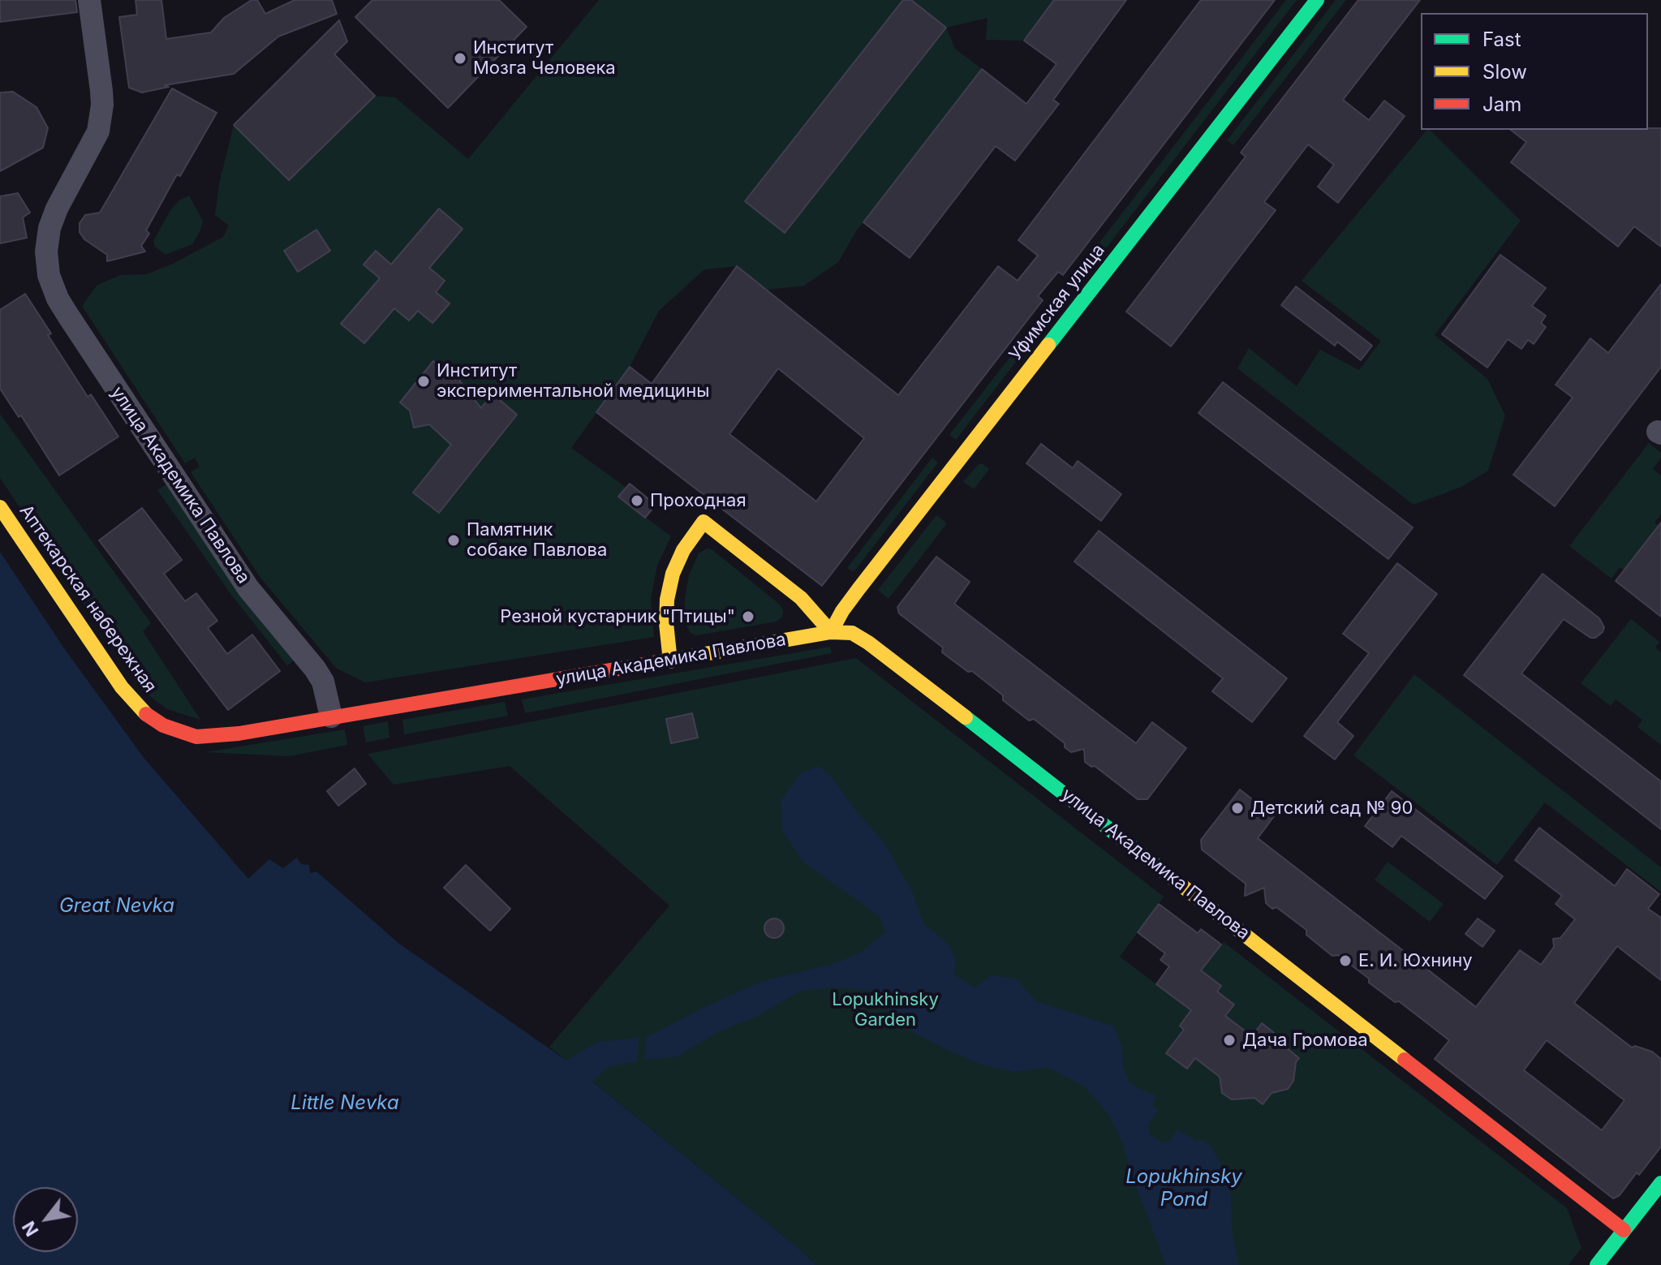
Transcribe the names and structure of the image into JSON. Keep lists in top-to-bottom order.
{
  "streets": {
    "street": ["Уфимская улица", "улица Академика Павлова", "Аптекарская набережная"]
  },
  "crossings": [
    ["Уфимская улица", "улица Академика Павлова"],
    ["улица Академика Павлова", "Аптекарская набережная"]
  ],
  "water": ["Great Nevka", "Little Nevka", "Lopukhinsky Pond"],
  "parks": ["Lopukhinsky Garden"],
  "places": [
    "Институт Мозга Человека",
    "Институт экспериментальной медицины",
    "Проходная",
    "Памятник собаке Павлова",
    "Резной кустарник \"Птицы\"",
    "Детский сад № 90",
    "Е. И. Юхнину",
    "Дача Громова"
  ],
  "legend": ["Fast", "Slow", "Jam"],
  "north": "bottom left"
}
